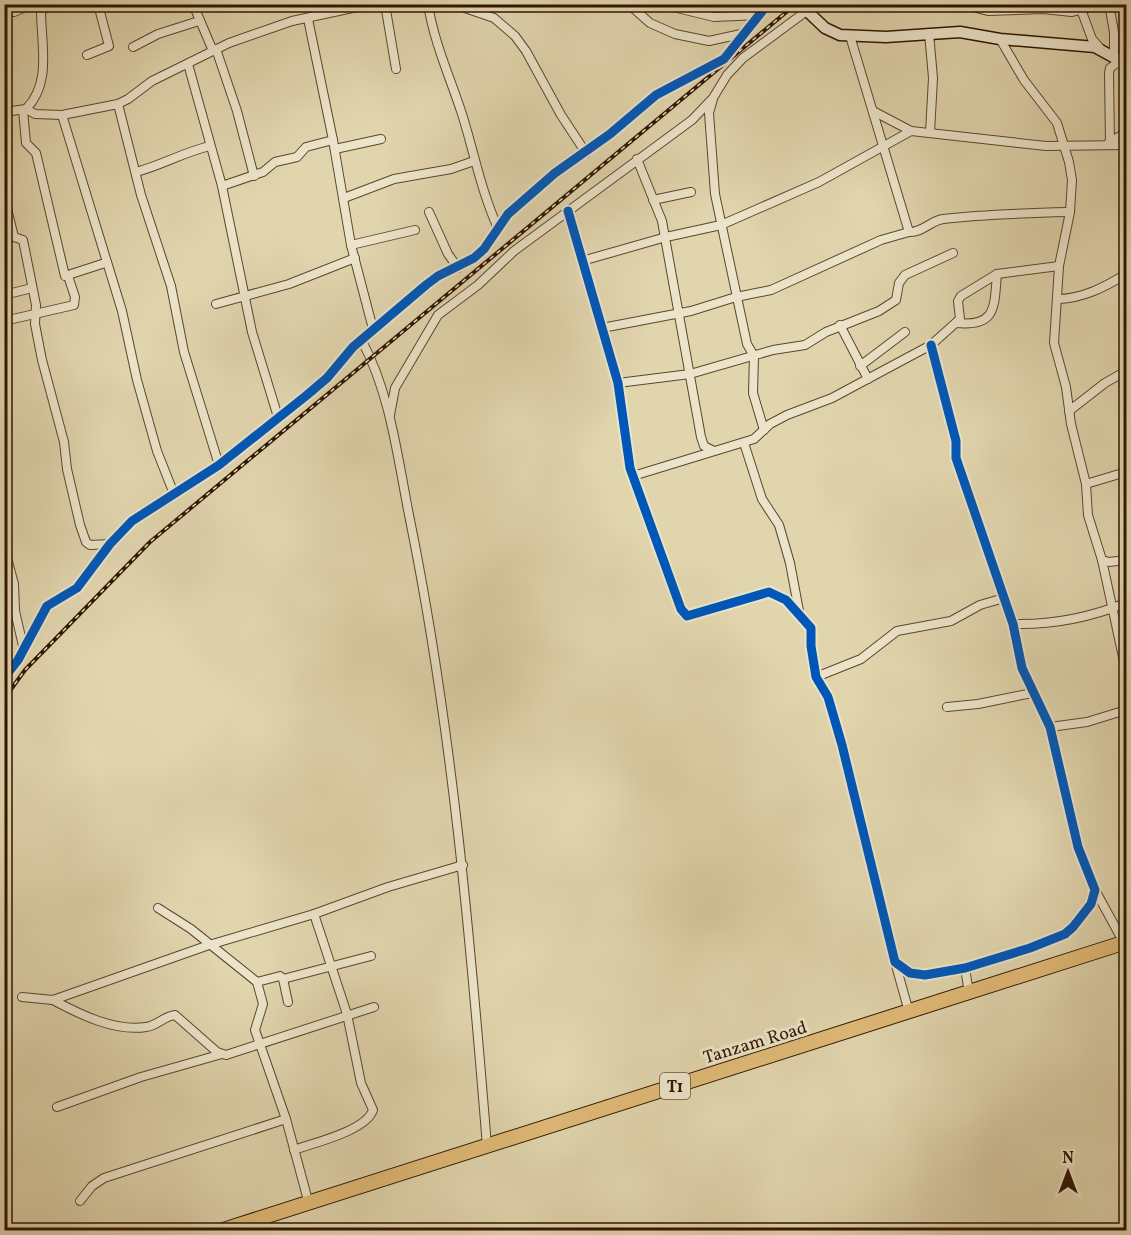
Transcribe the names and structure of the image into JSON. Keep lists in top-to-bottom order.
{
  "streets": {
    "highway": ["Tanzam Road", "T1"]
  },
  "north": "top"
}
